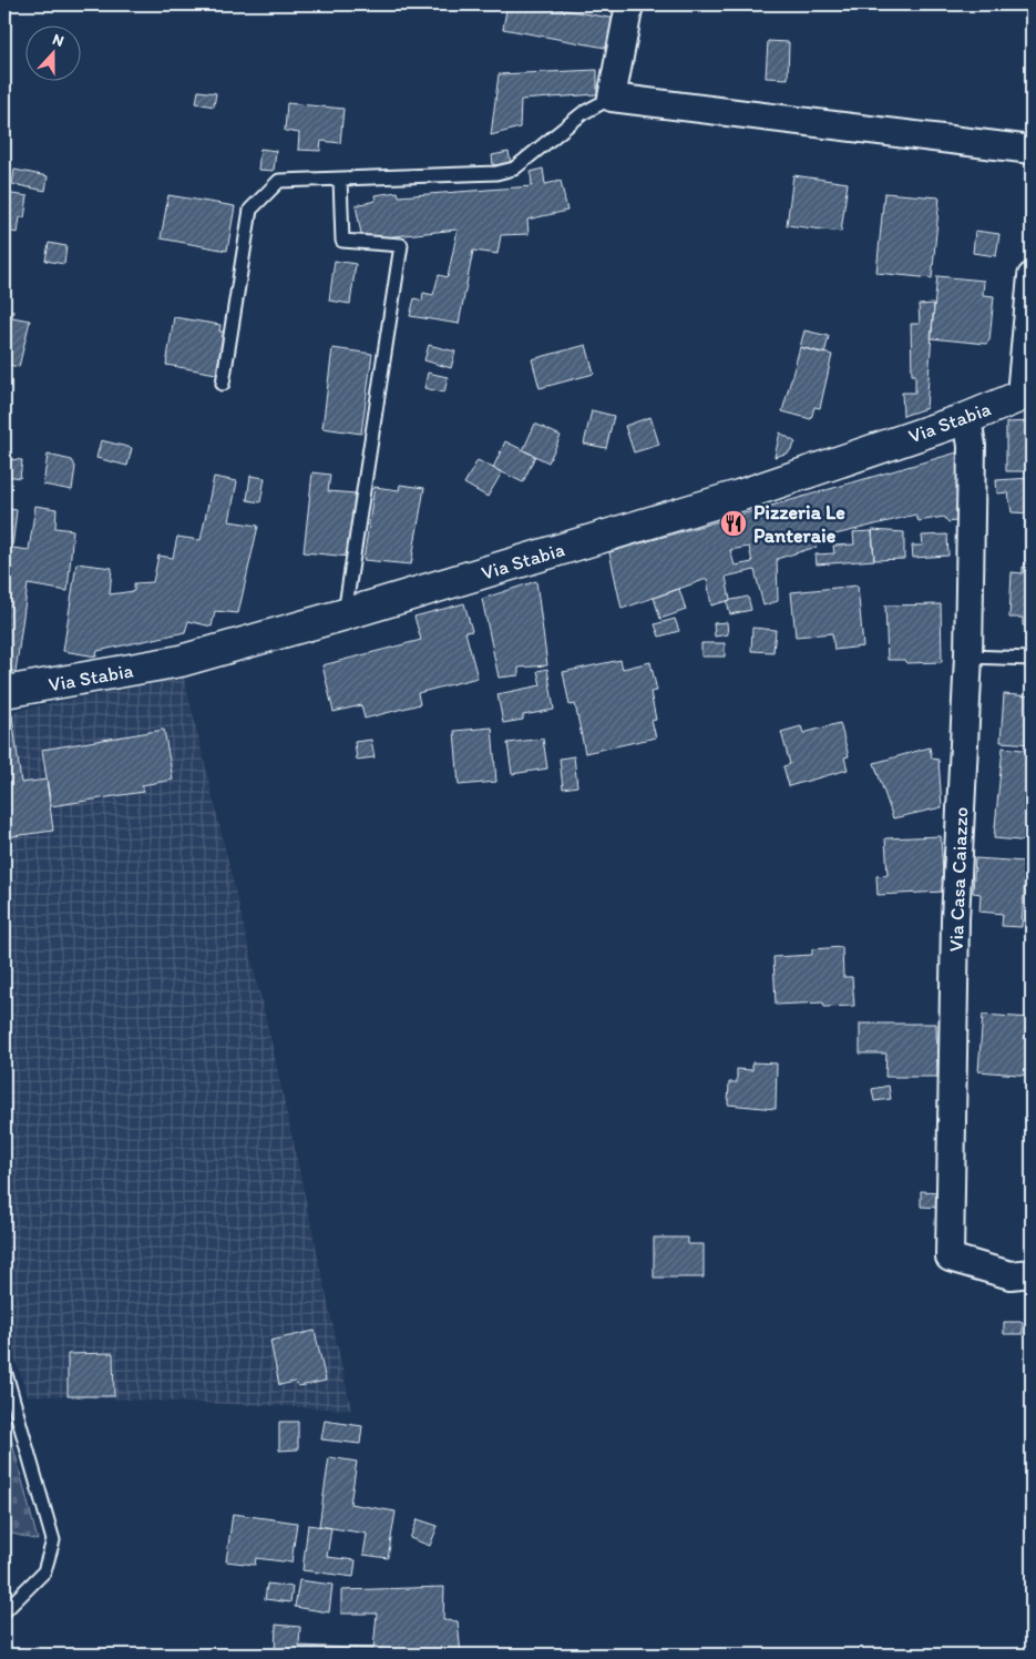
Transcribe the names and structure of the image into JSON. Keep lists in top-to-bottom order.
{
  "streets": {
    "main road": ["Via Stabia"],
    "street": ["Via Casa Caiazzo"]
  },
  "crossings": [
    ["Via Stabia", "Via Casa Caiazzo"]
  ],
  "places": {
    "restaurant": ["Pizzeria Le Panteraie"]
  },
  "north": "top"
}
